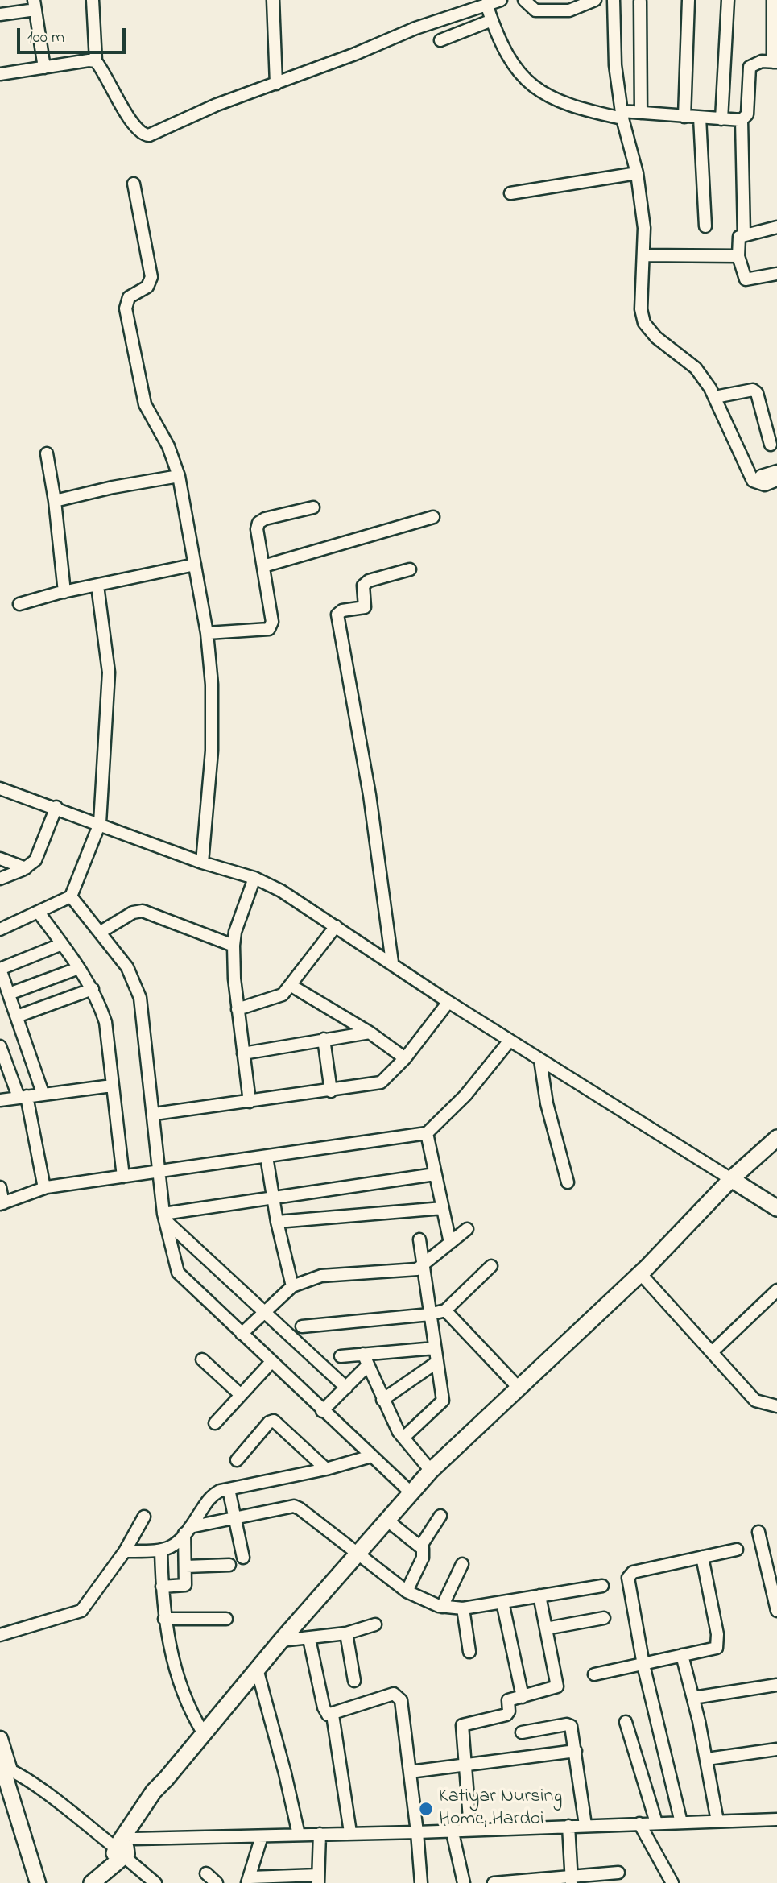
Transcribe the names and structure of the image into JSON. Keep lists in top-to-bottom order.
{
  "places": ["Katiyar Nursing Home, Hardoi"],
  "scale_bar": "100 m"
}
